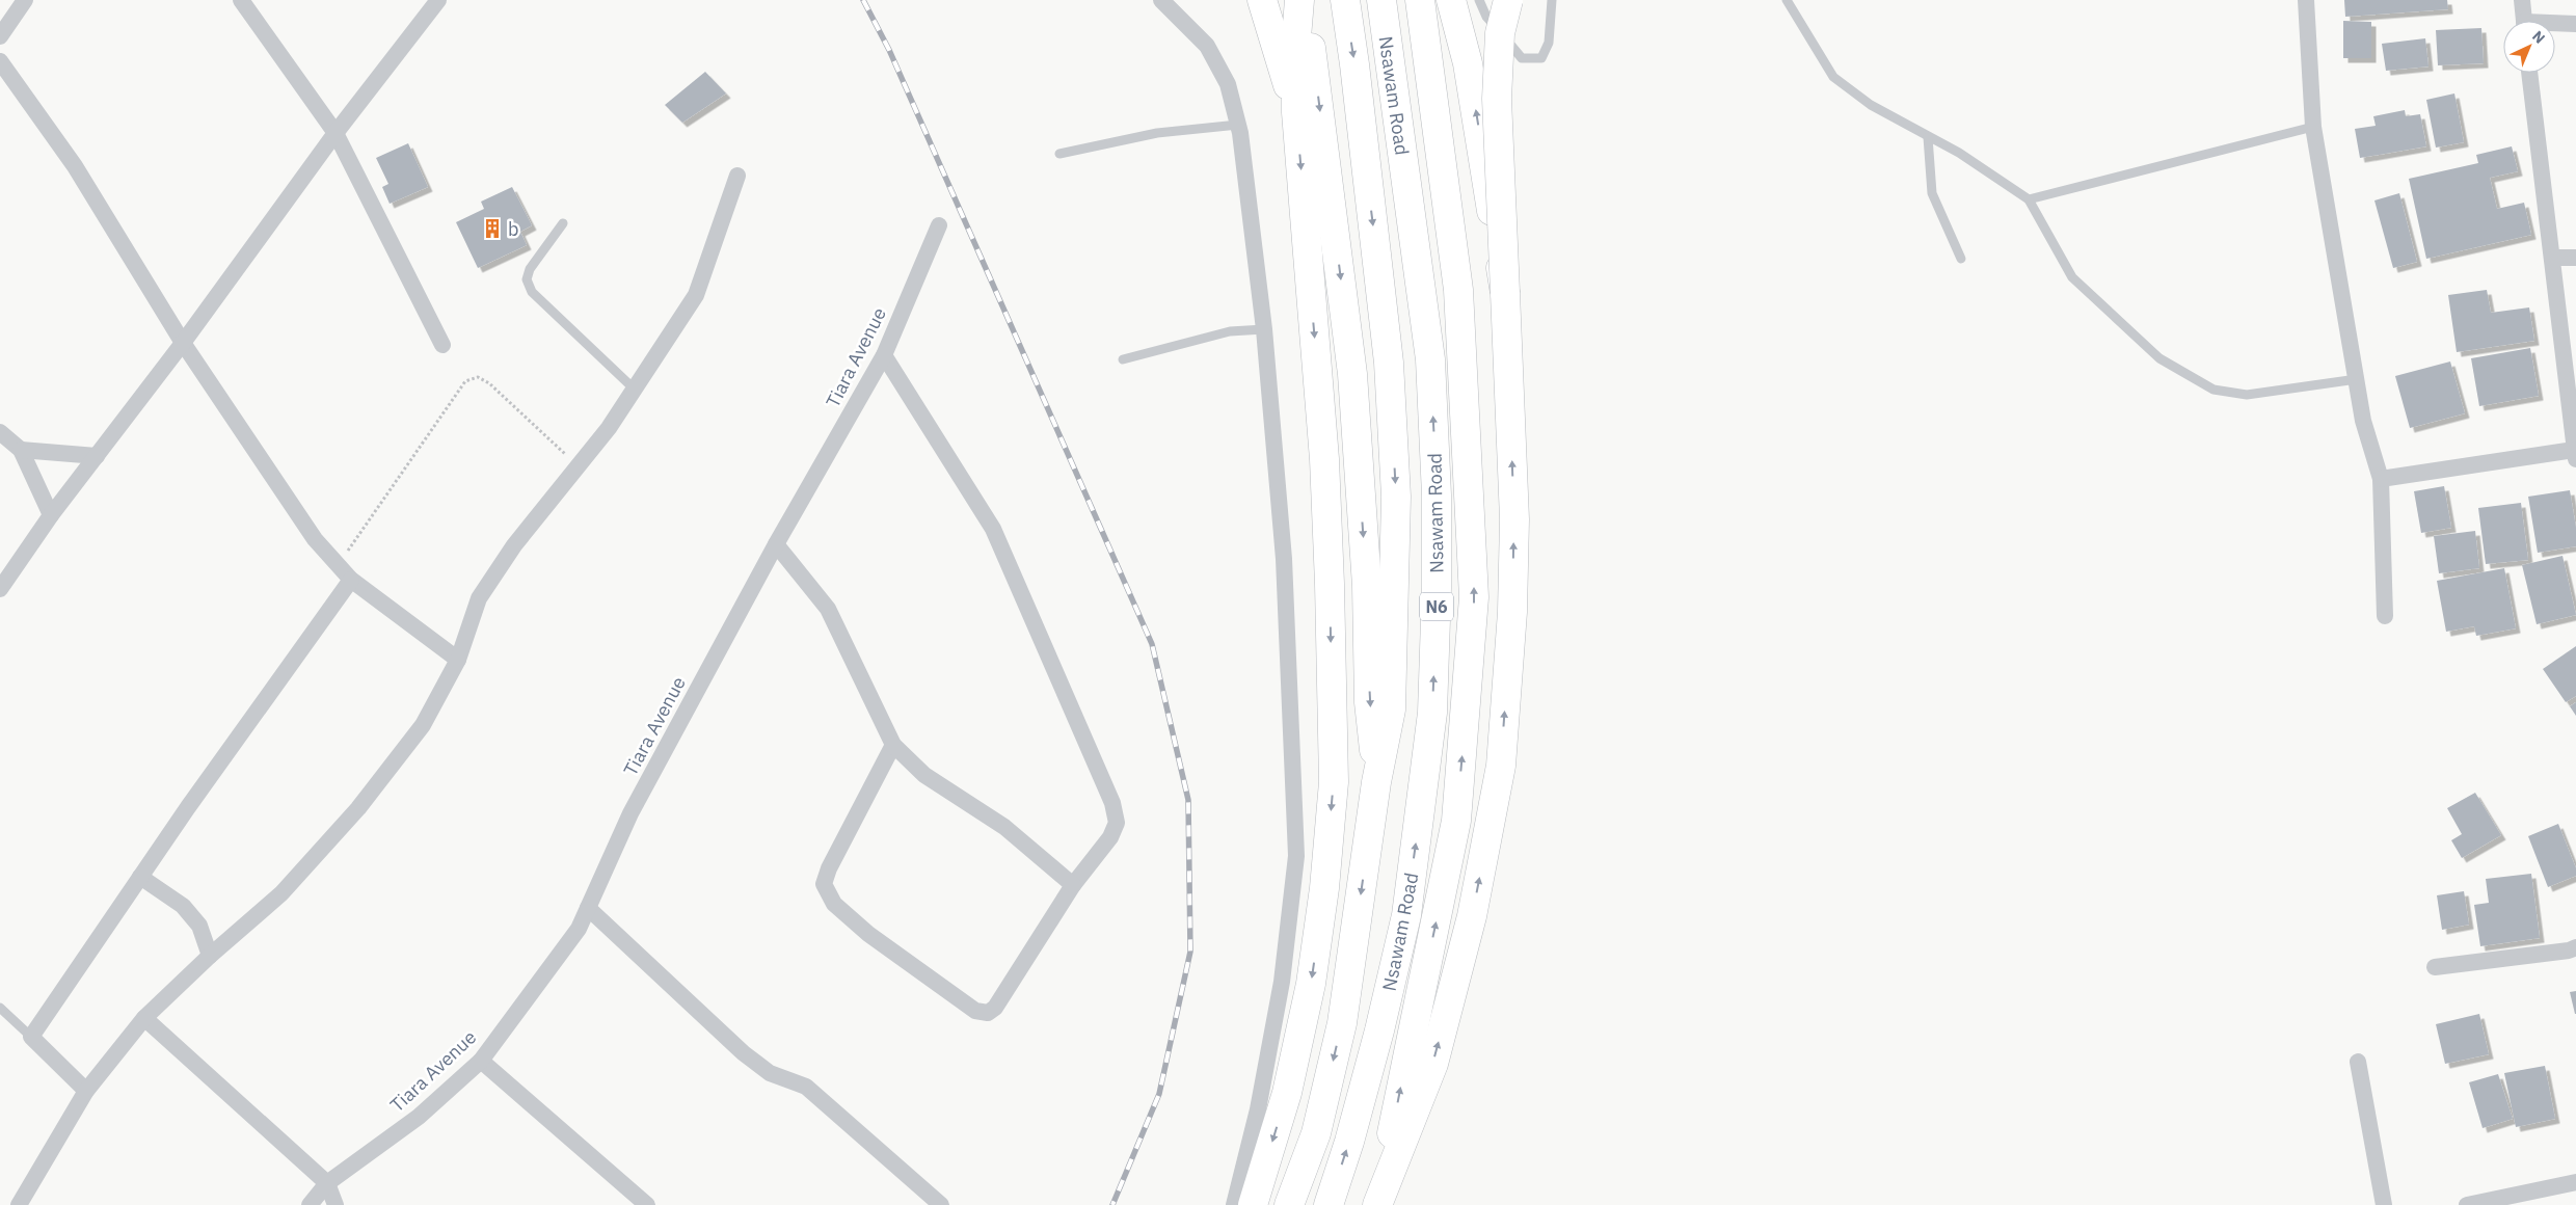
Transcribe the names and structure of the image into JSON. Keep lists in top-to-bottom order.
{
  "streets": {
    "highway": ["Nsawam Road", "N6"],
    "street": ["Tiara Avenue"]
  },
  "places": {
    "building": ["b"]
  },
  "north": "top right"
}
